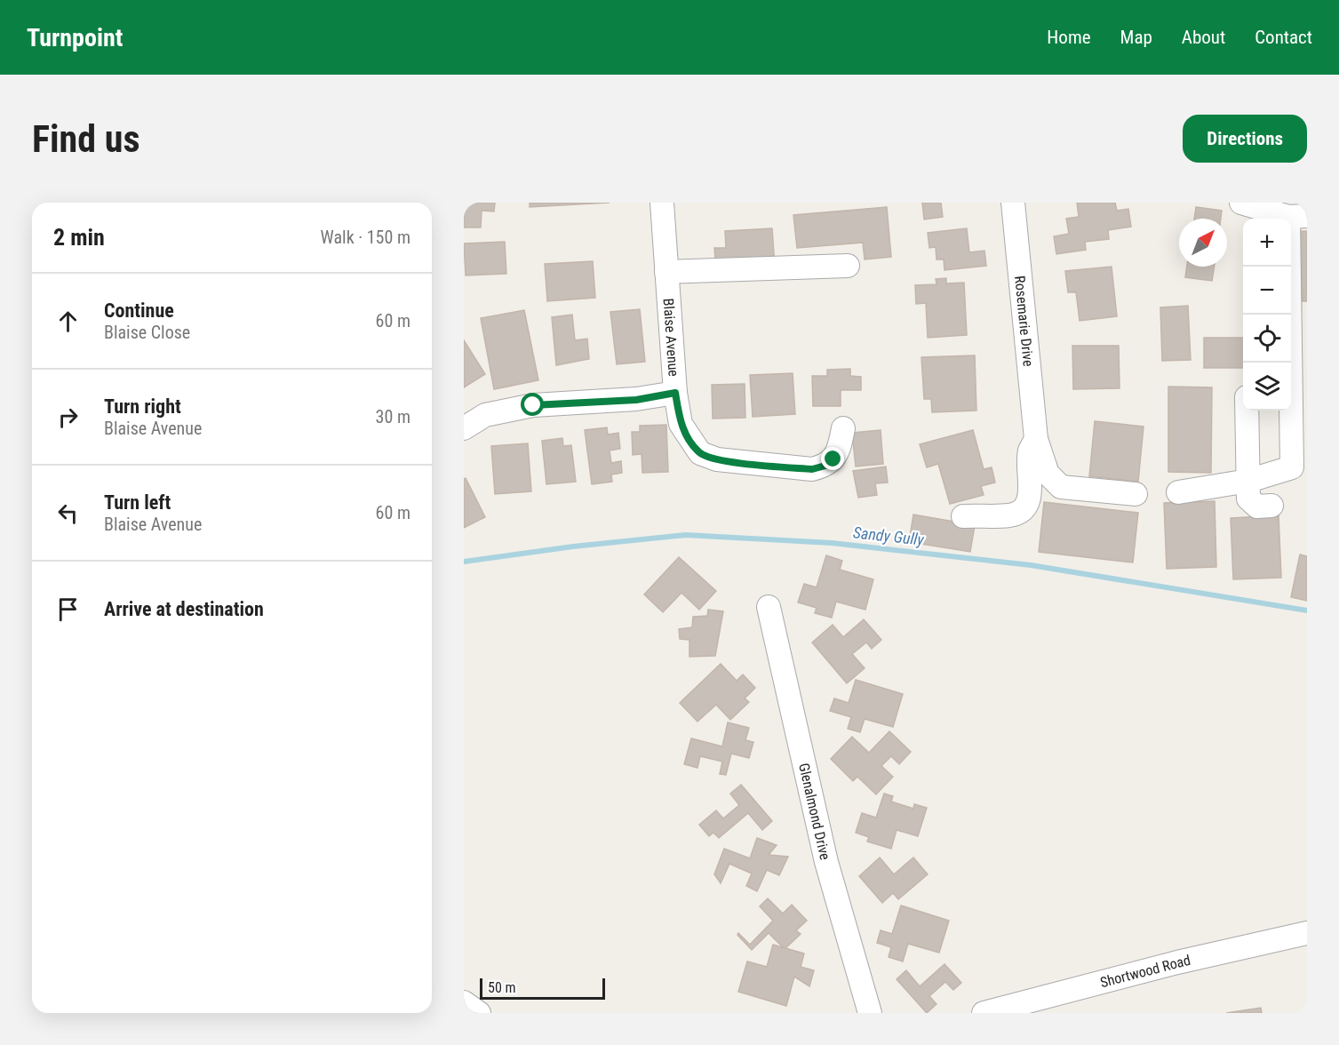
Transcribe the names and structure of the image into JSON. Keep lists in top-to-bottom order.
{
  "streets": {
    "street": [
      "Rosemarie Drive",
      "Blaise Avenue",
      "Glenalmond Drive",
      "Shortwood Road"
    ]
  },
  "water": ["Sandy Gully"],
  "scale_bar": "50 m",
  "north": "top right",
  "page": {
    "header": "Turnpoint",
    "nav": [
      "Home",
      "Map",
      "About",
      "Contact"
    ],
    "buttons": "Directions",
    "title": "Find us",
    "heading": ["2 min", "Walk · 150 m"],
    "map_buttons": ["+", "−"],
    "list": [
      ["Continue", "Blaise Close", "60 m"],
      ["Turn right", "Blaise Avenue", "30 m"],
      ["Turn left", "Blaise Avenue", "60 m"],
      "Arrive at destination"
    ],
    "scale": "50 m"
  }
}
